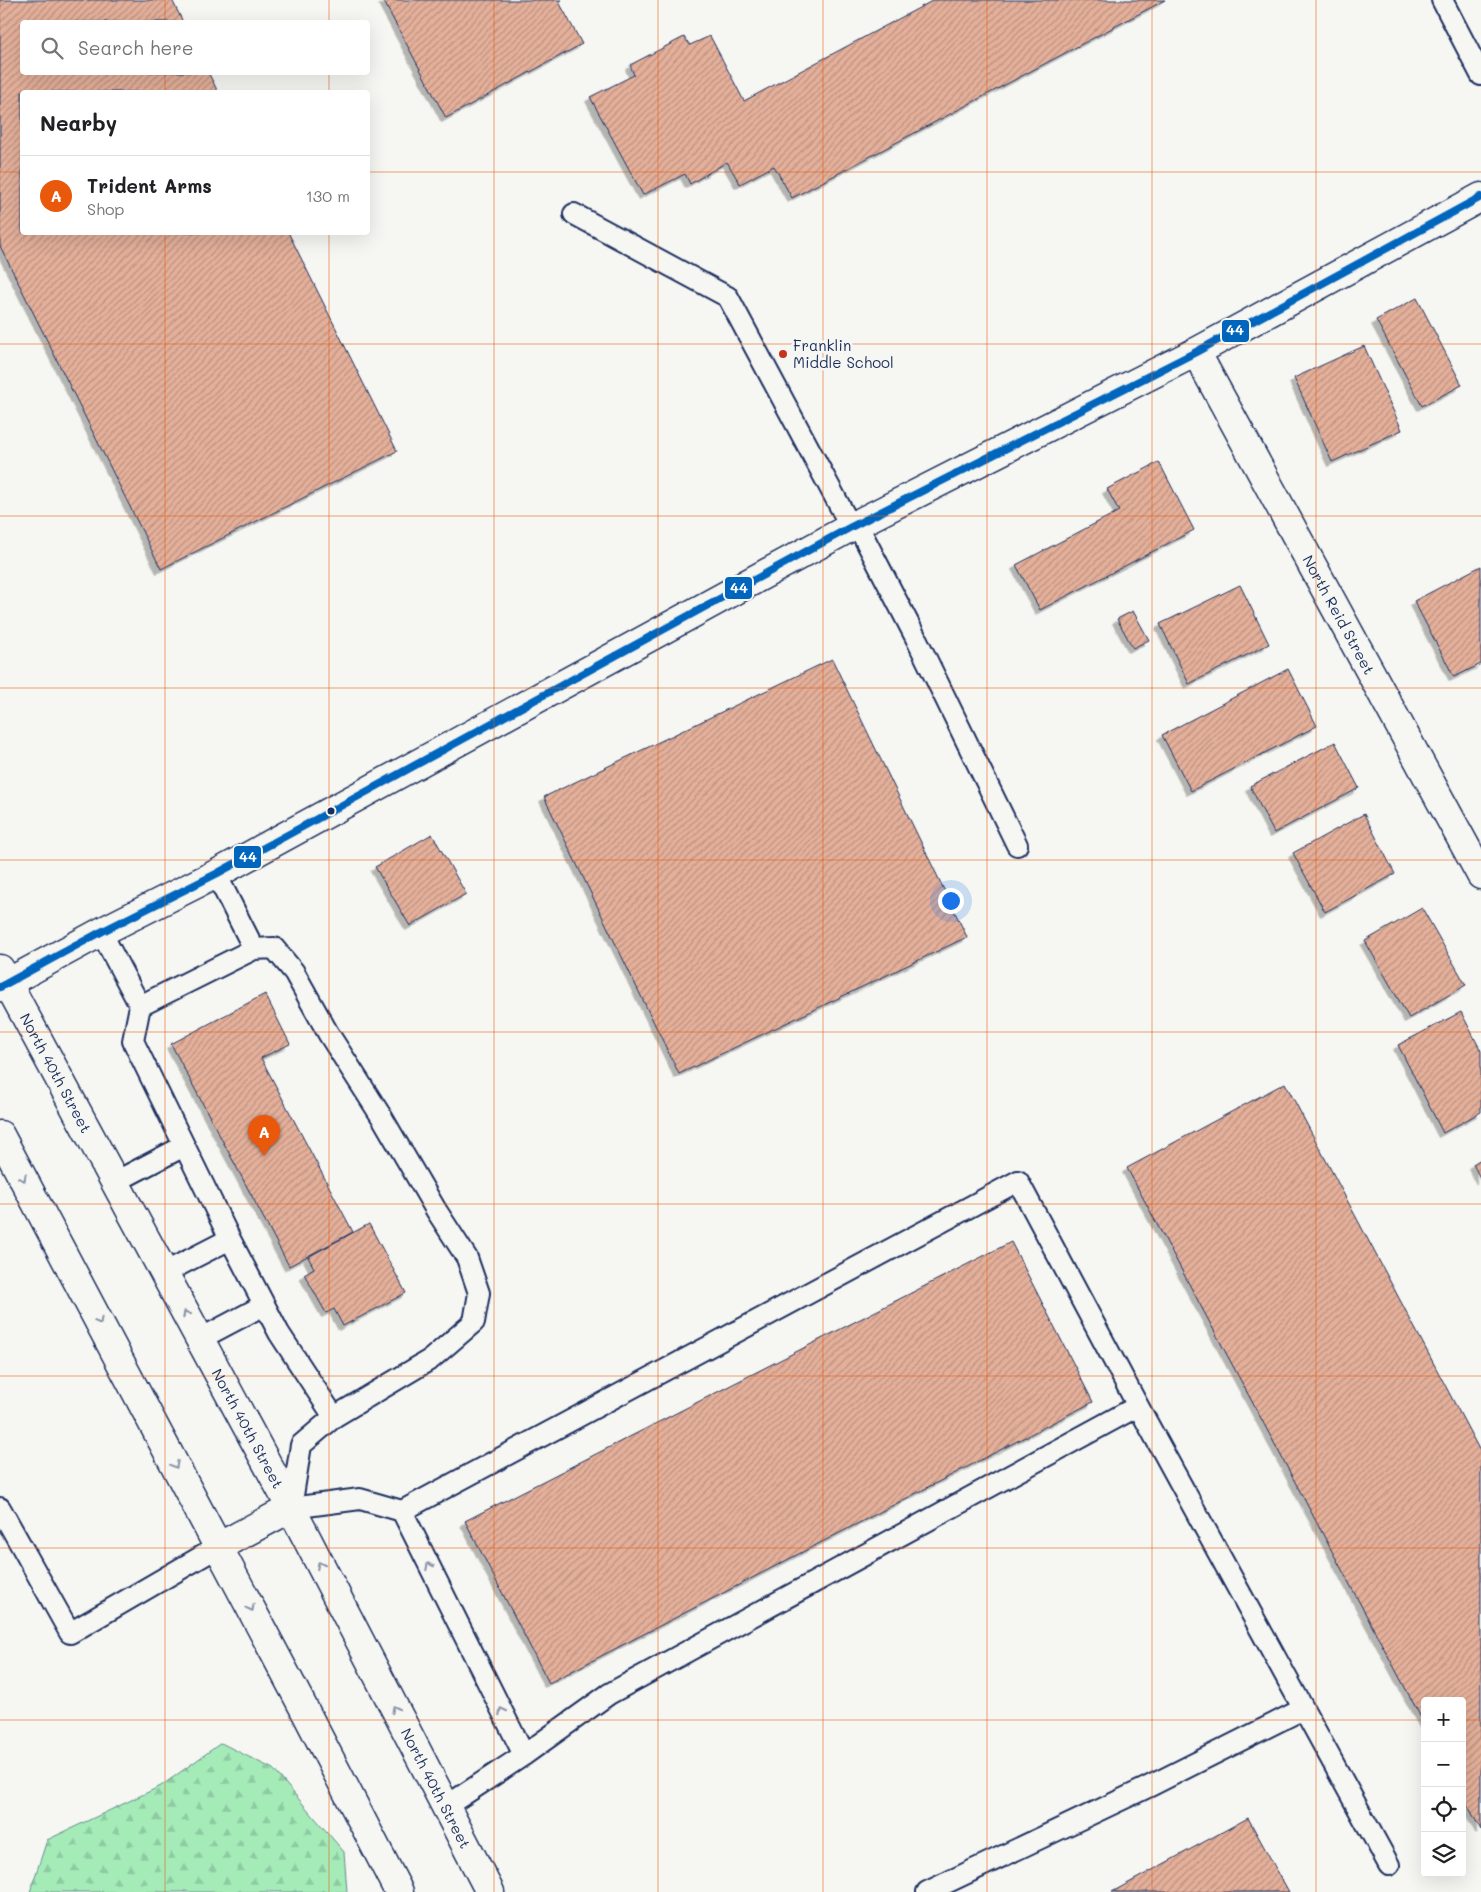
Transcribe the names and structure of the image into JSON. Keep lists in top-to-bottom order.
{
  "streets": {
    "street": ["North Reid Street", "North 40th Street"]
  },
  "places": ["Franklin Middle School"],
  "lines": ["transit line 44"],
  "page": {
    "search": "Search here",
    "heading": "Nearby",
    "list": [
      {
        "mark": "A",
        "name": "Trident Arms",
        "note": "Shop",
        "value": "130 m"
      }
    ],
    "pins": "A",
    "map_buttons": ["+", "−"]
  }
}
